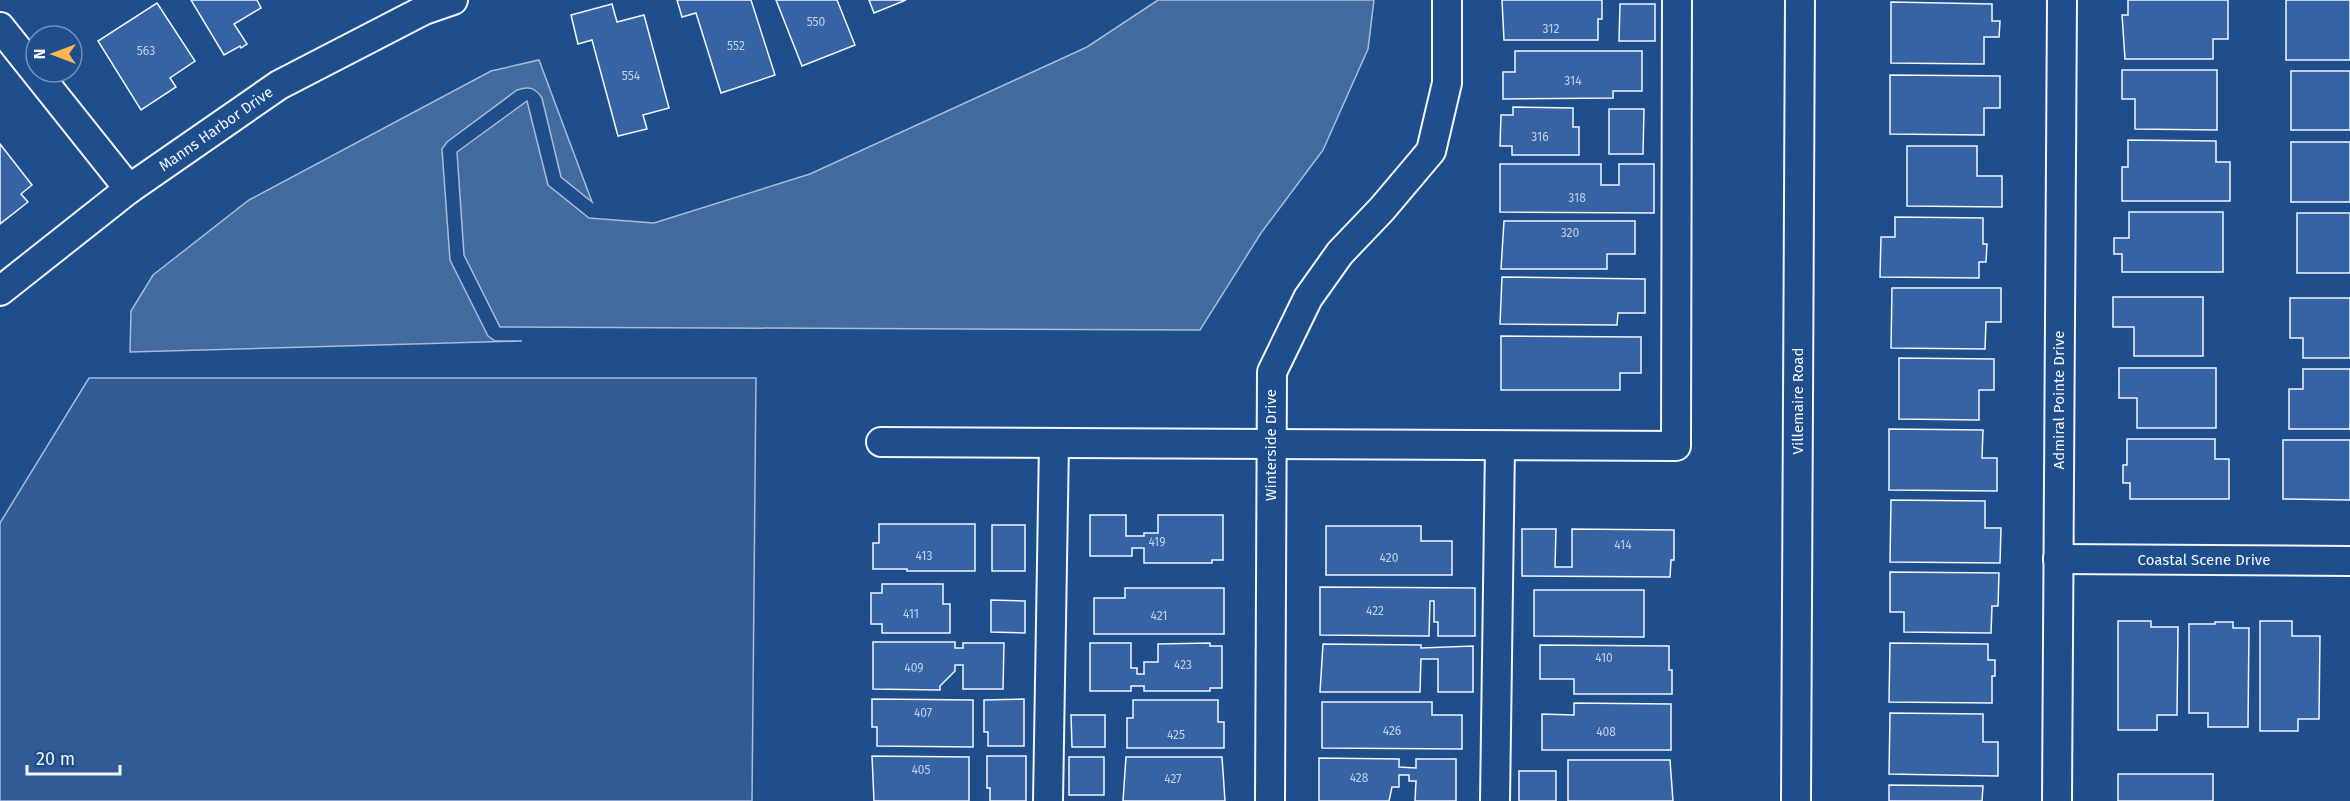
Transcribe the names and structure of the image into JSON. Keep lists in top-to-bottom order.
{
  "streets": {
    "street": [
      "Manns Harbor Drive",
      "Admiral Pointe Drive",
      "Villemaire Road",
      "Winterside Drive",
      "Coastal Scene Drive"
    ]
  },
  "crossings": [
    ["Admiral Pointe Drive", "Coastal Scene Drive"]
  ],
  "house_numbers": [
    "550",
    "312",
    "552",
    "563",
    "554",
    "314",
    "316",
    "318",
    "320",
    "419",
    "414",
    "413",
    "420",
    "422",
    "411",
    "421",
    "410",
    "423",
    "409",
    "407",
    "426",
    "408",
    "425",
    "405",
    "428",
    "427"
  ],
  "scale_bar": "20 m",
  "north": "left"
}
